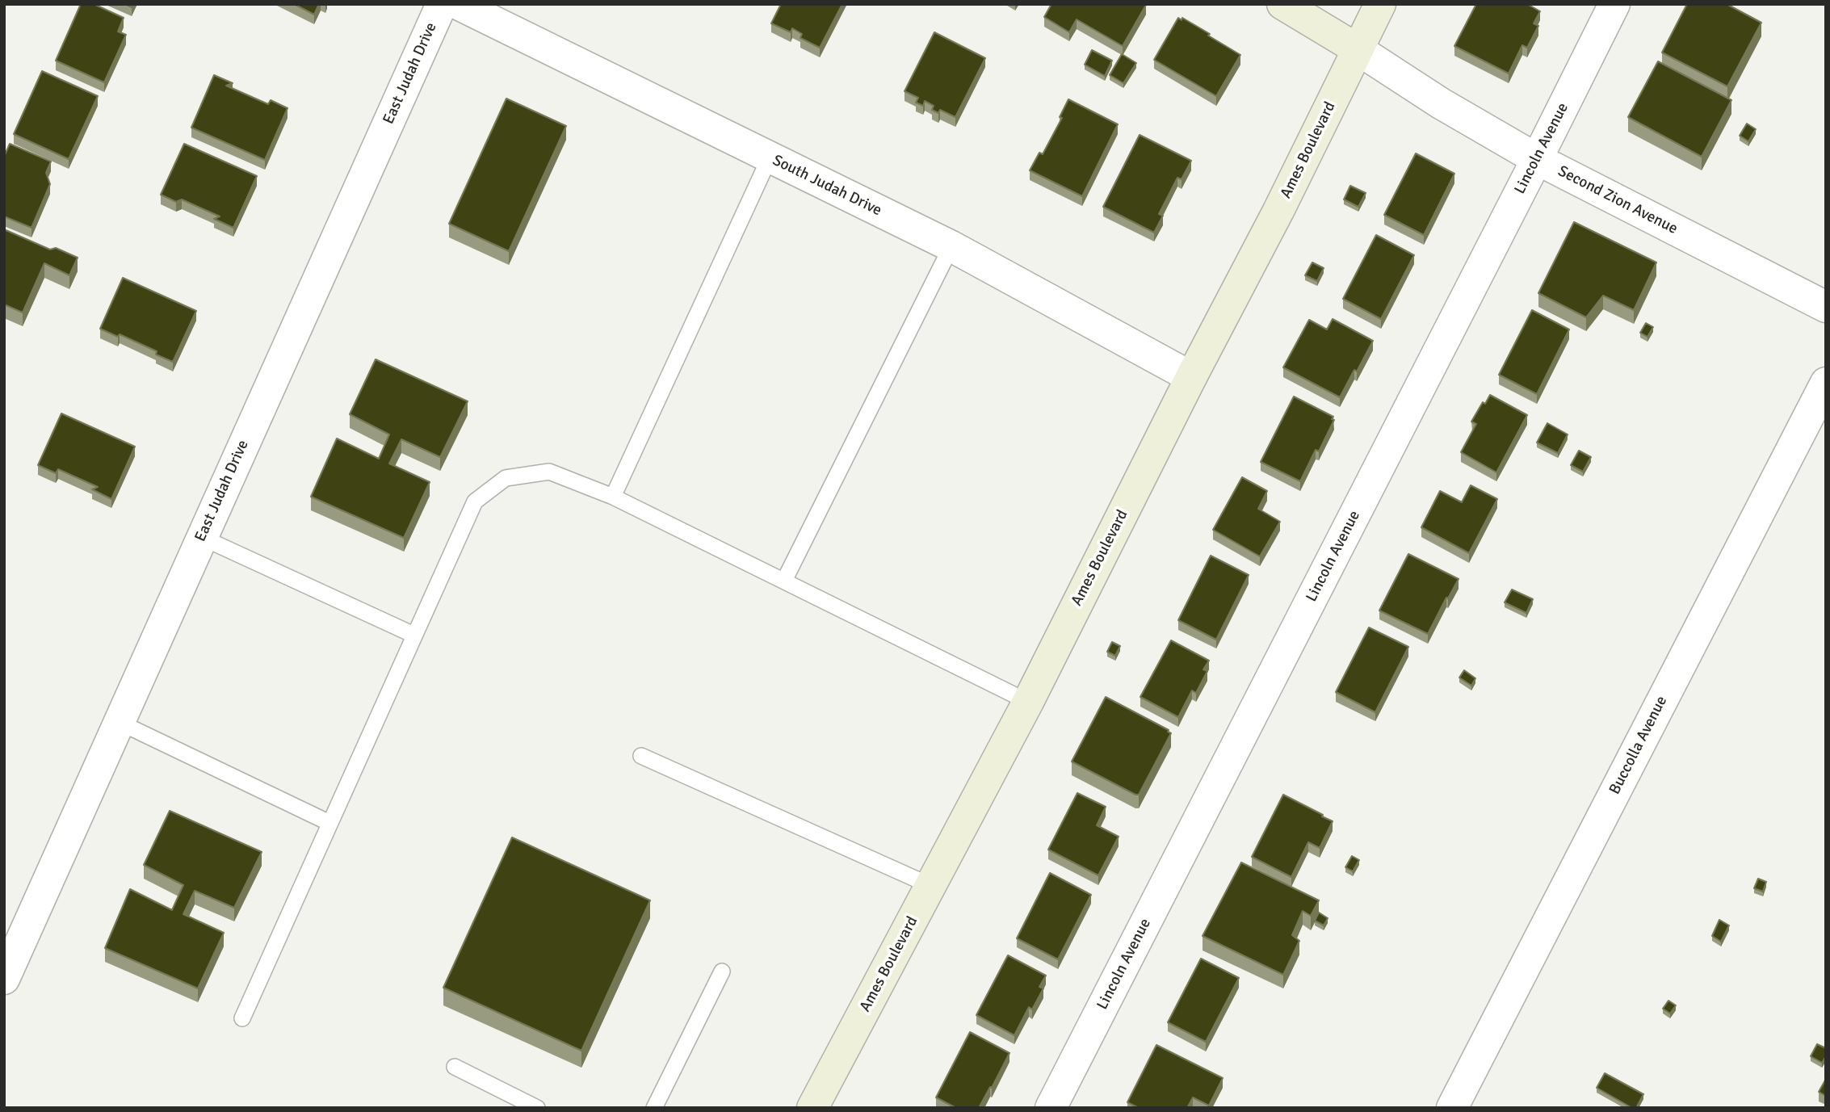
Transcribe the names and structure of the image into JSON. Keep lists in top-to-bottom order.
{
  "streets": {
    "street": [
      "East Judah Drive",
      "Lincoln Avenue",
      "Ames Boulevard",
      "South Judah Drive",
      "Second Zion Avenue",
      "Buccolla Avenue"
    ]
  },
  "crossings": [
    ["Lincoln Avenue", "Second Zion Avenue"],
    ["Ames Boulevard", "South Judah Drive"],
    ["Ames Boulevard", "Second Zion Avenue"]
  ]
}
